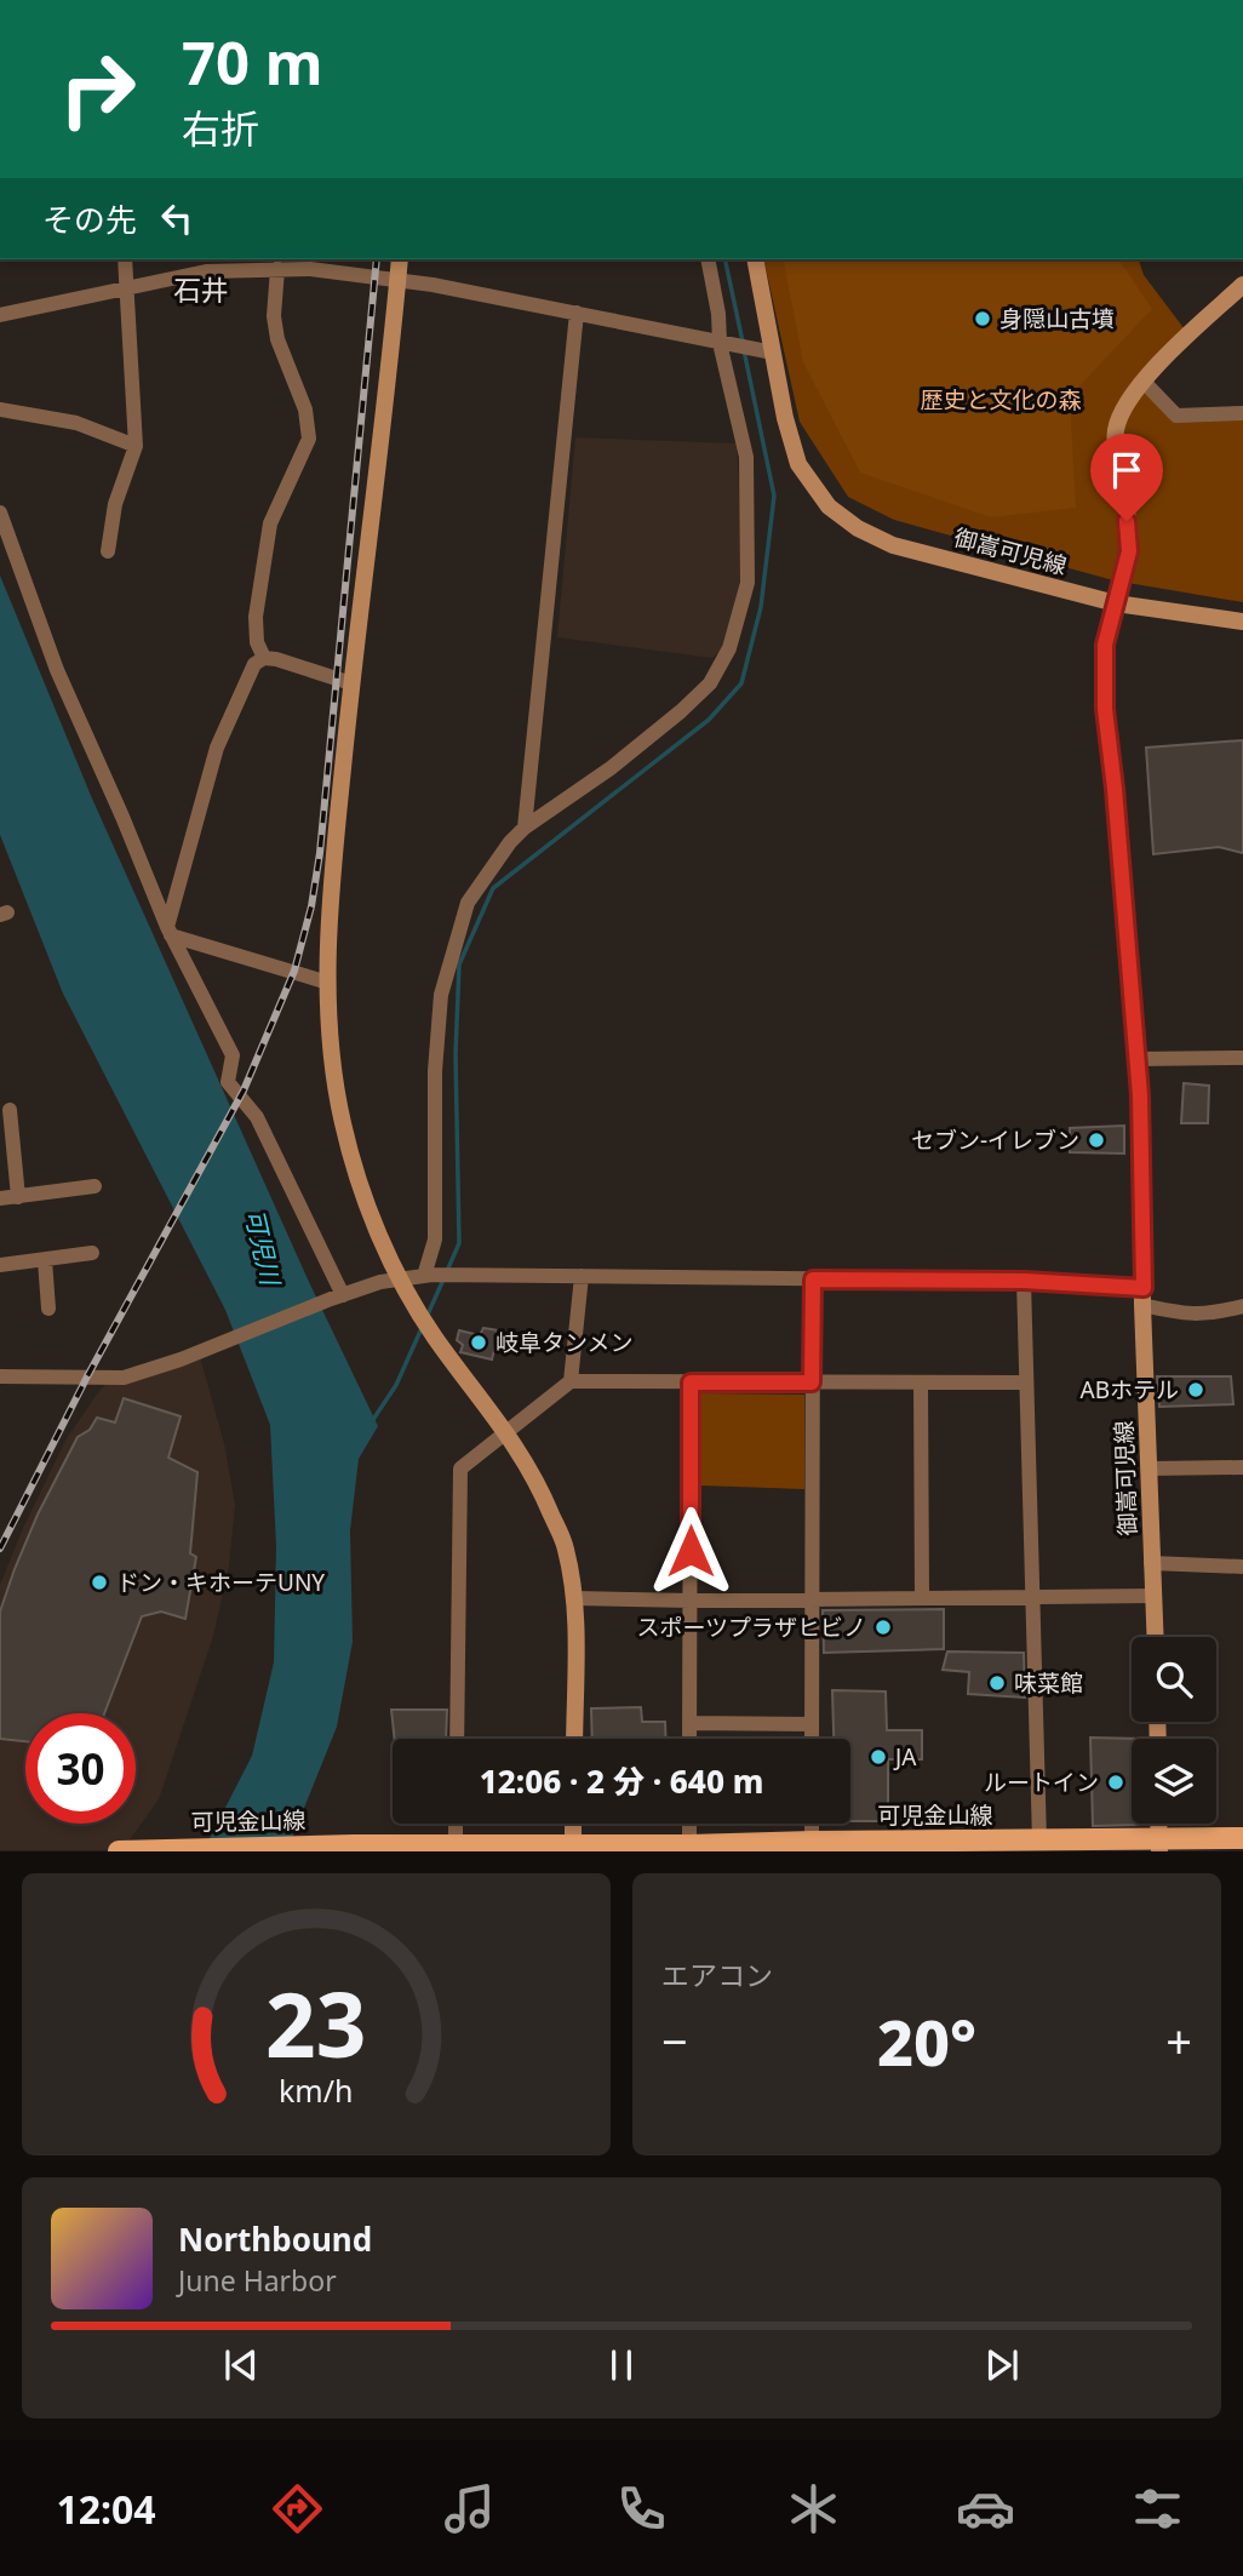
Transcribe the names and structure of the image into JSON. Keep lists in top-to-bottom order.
{
  "streets": {
    "main road": ["可児金山線"],
    "street": ["御嵩可児線"]
  },
  "districts": ["石井"],
  "water": ["可児川"],
  "parks": ["歴史と文化の森"],
  "places": [
    "身隠山古墳",
    "セブン-イレブン",
    "岐阜タンメン",
    "ABホテル",
    "ドン・キホーテUNY",
    "スポーツプラザヒビノ",
    "味菜館",
    "JA",
    "ルートイン"
  ],
  "page": {
    "turn": ["70 m", "右折"],
    "then": "その先",
    "limit": "30",
    "trip": "12:06 · 2 分 · 640 m",
    "tile": "エアコン",
    "heat": ["−", "20°", "+"],
    "song": ["Northbound", "June Harbor"],
    "tabs": "12:04",
    "gauge": ["23", "km/h"]
  }
}
